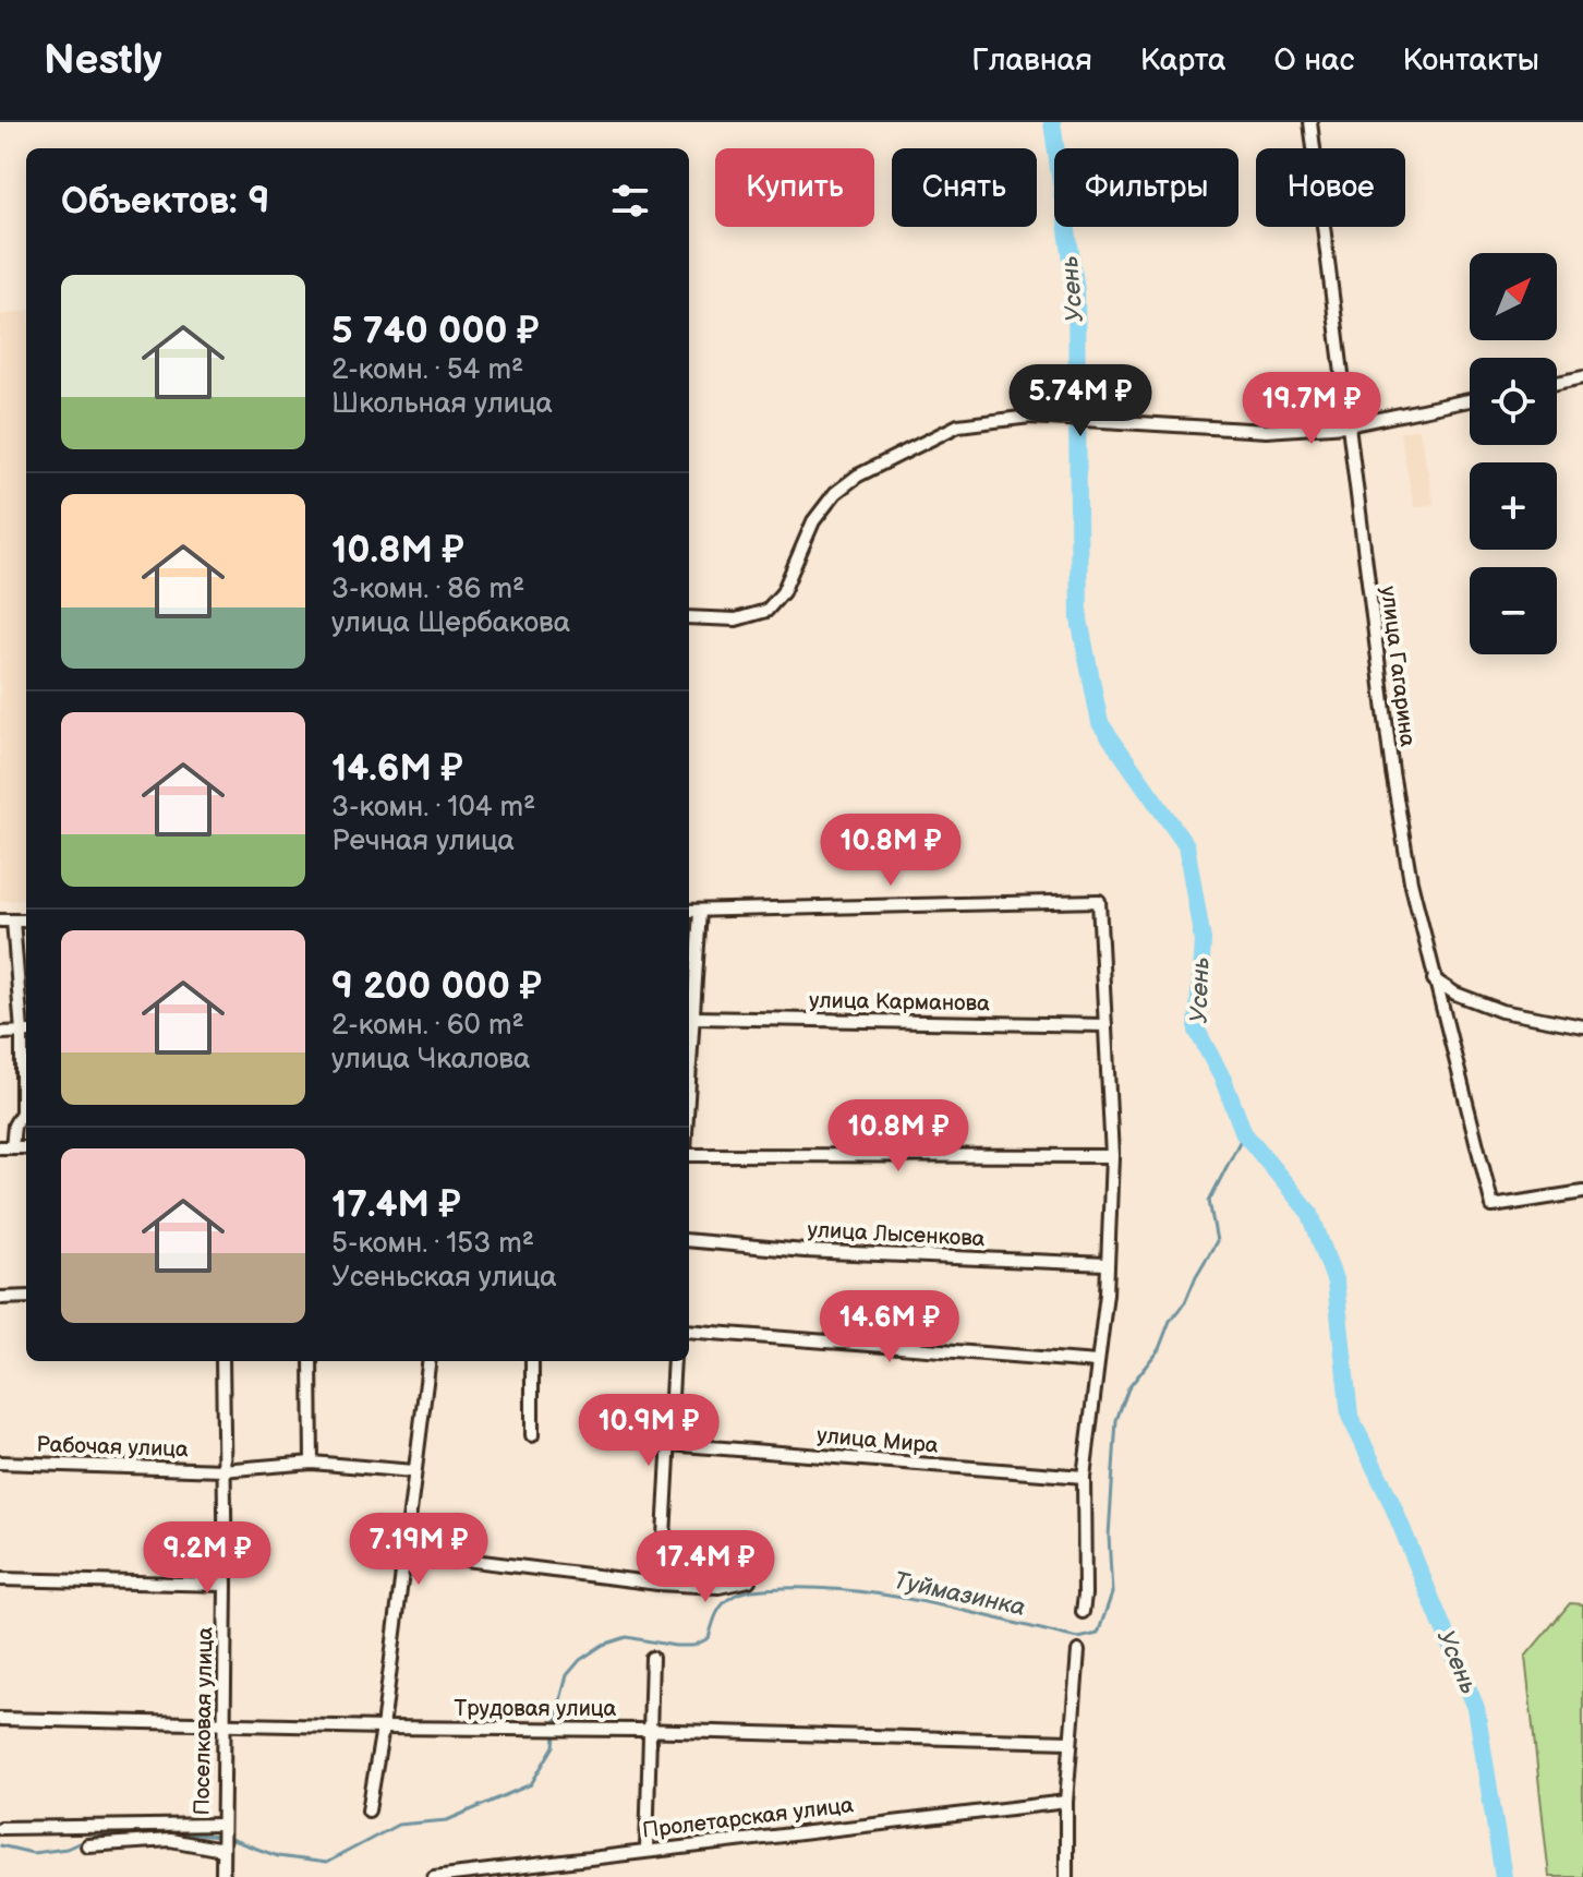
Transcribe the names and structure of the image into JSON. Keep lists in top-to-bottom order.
{
  "streets": {
    "street": [
      "улица Гагарина",
      "улица Карманова",
      "улица Лысенкова",
      "улица Мира",
      "Рабочая улица",
      "Трудовая улица",
      "Поселковая улица",
      "Пролетарская улица"
    ]
  },
  "crossings": [
    ["Рабочая улица", "Поселковая улица"],
    ["Трудовая улица", "Поселковая улица"]
  ],
  "water": ["Усень", "Туймазинка"],
  "north": "top right",
  "page": {
    "header": "Nestly",
    "nav": [
      "Главная",
      "Карта",
      "О нас",
      "Контакты"
    ],
    "chip": [
      "Купить",
      "Снять",
      "Фильтры",
      "Новое"
    ],
    "heading": "Объектов: 9",
    "map_buttons": ["+", "−"],
    "list": [
      {
        "name": "5 740 000 ₽",
        "note": "2-комн. · 54 m² · Школьная улица"
      },
      {
        "name": "10.8M ₽",
        "note": "3-комн. · 86 m² · улица Щербакова"
      },
      {
        "name": "14.6M ₽",
        "note": "3-комн. · 104 m² · Речная улица"
      },
      {
        "name": "9 200 000 ₽",
        "note": "2-комн. · 60 m² · улица Чкалова"
      },
      {
        "name": "17.4M ₽",
        "note": "5-комн. · 153 m² · Усеньская улица"
      }
    ],
    "price": [
      "5.74M ₽",
      "19.7M ₽",
      "10.8M ₽",
      "10.8M ₽",
      "14.6M ₽",
      "10.9M ₽",
      "7.19M ₽",
      "9.2M ₽",
      "17.4M ₽"
    ]
  }
}
